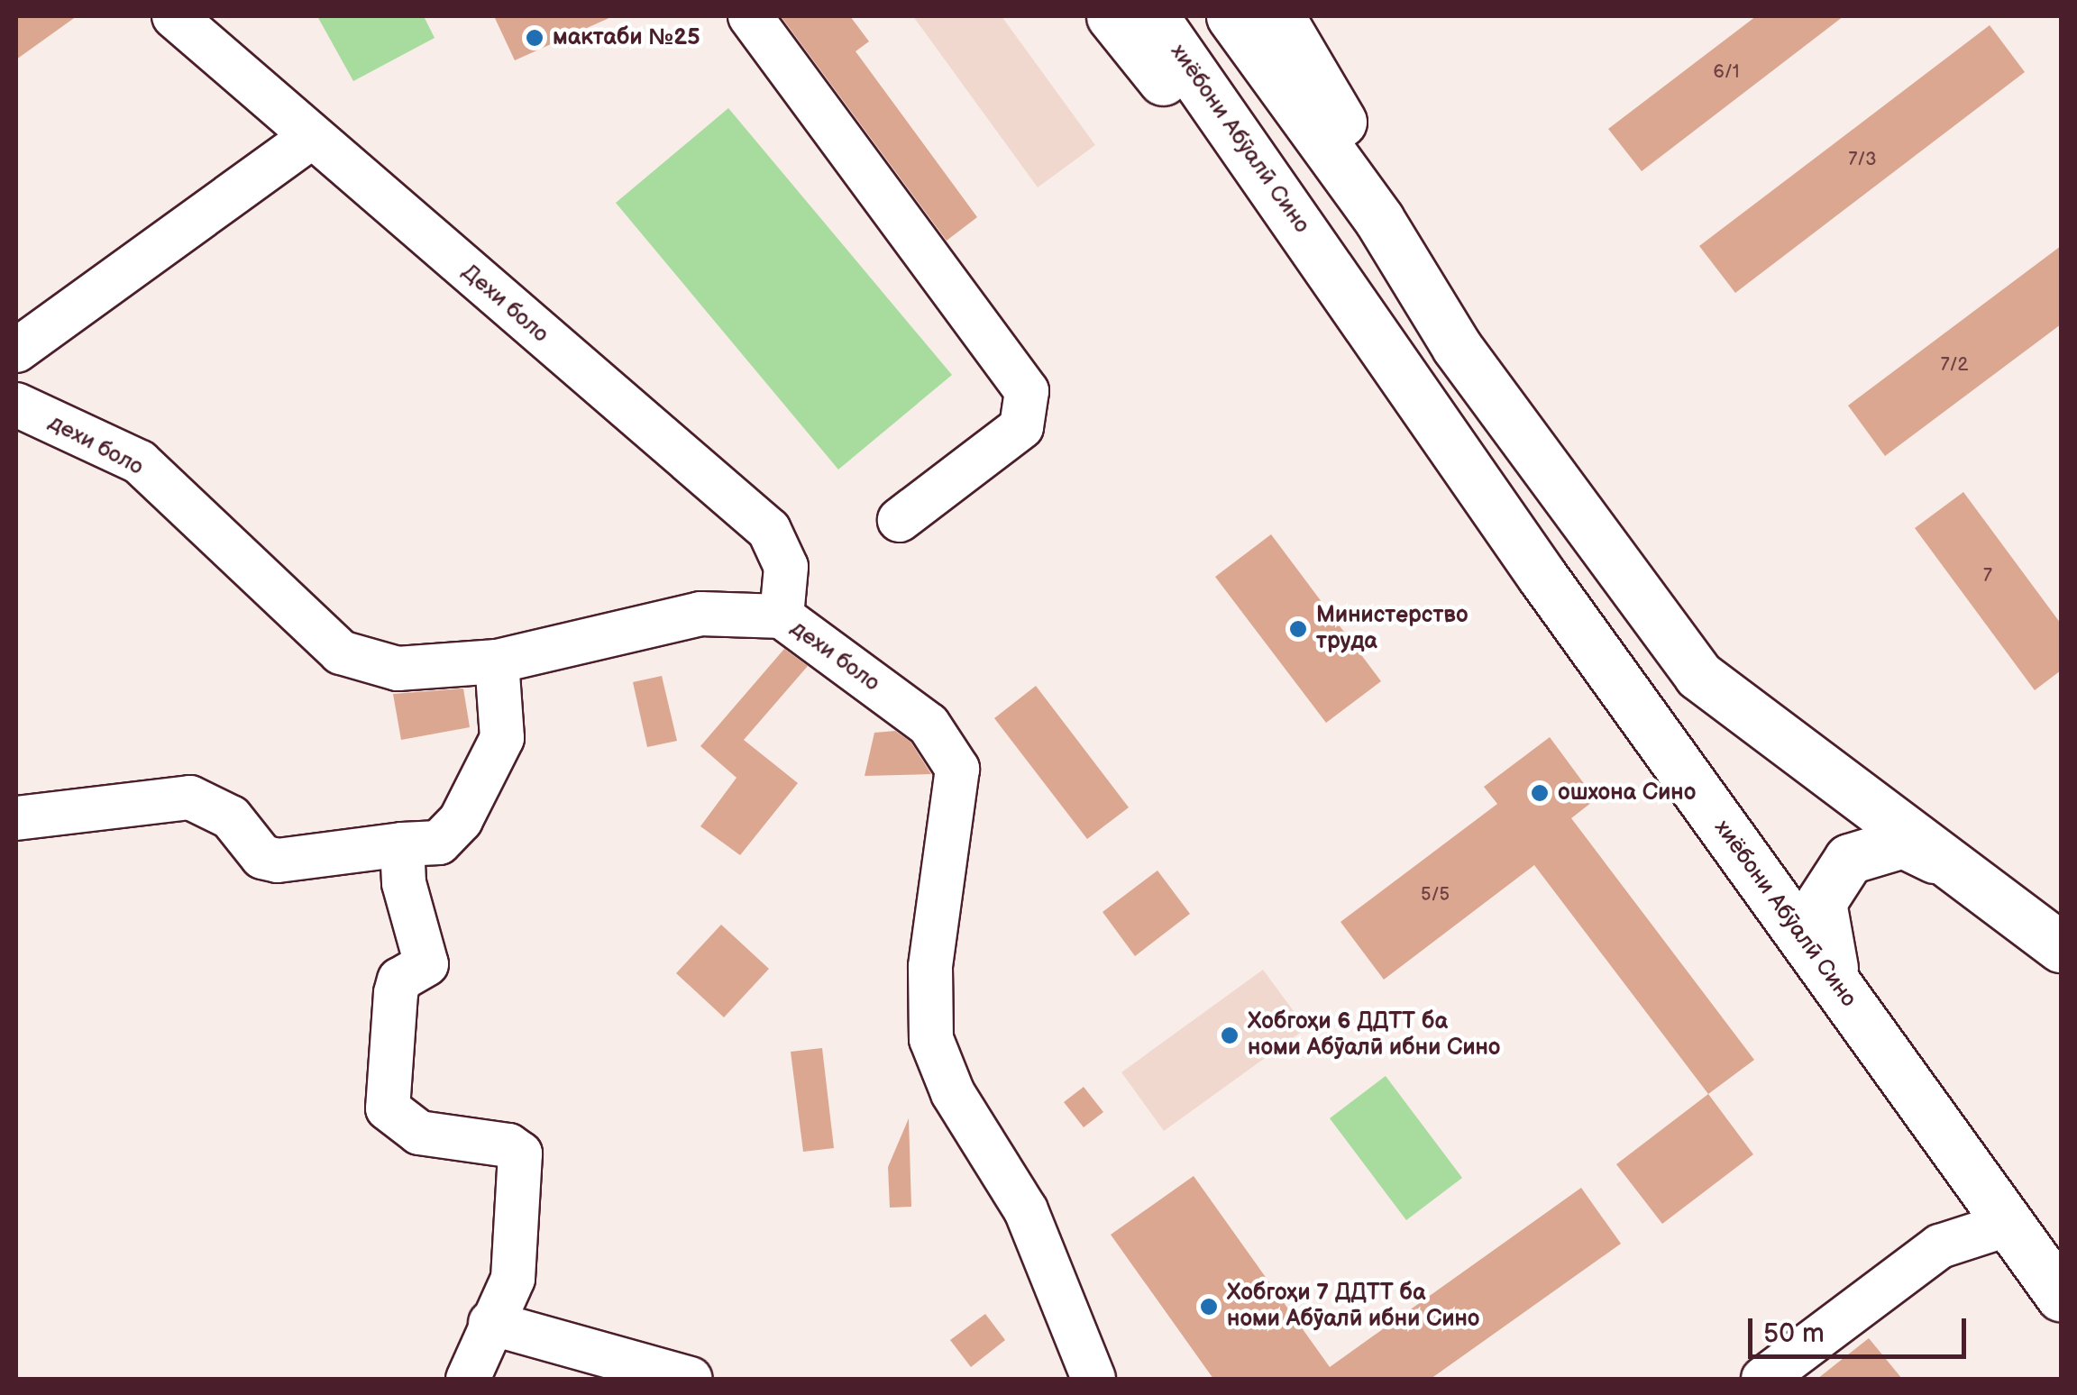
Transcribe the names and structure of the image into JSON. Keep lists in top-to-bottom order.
{
  "streets": {
    "main road": ["хиёбони Абӯалӣ Сино"],
    "street": ["Дехи боло", "дехи боло"]
  },
  "crossings": [
    ["Дехи боло", "дехи боло"]
  ],
  "places": [
    "мактаби №25",
    "Министерство труда",
    "ошхона Сино",
    "Хобгоҳи 6 ДДТТ ба номи Абӯалӣ ибни Сино",
    "Хобгоҳи 7 ДДТТ ба номи Абӯалӣ ибни Сино"
  ],
  "house_numbers": [
    "6/1",
    "7/3",
    "7/2",
    "7",
    "5/5"
  ],
  "scale_bar": "50 m"
}
